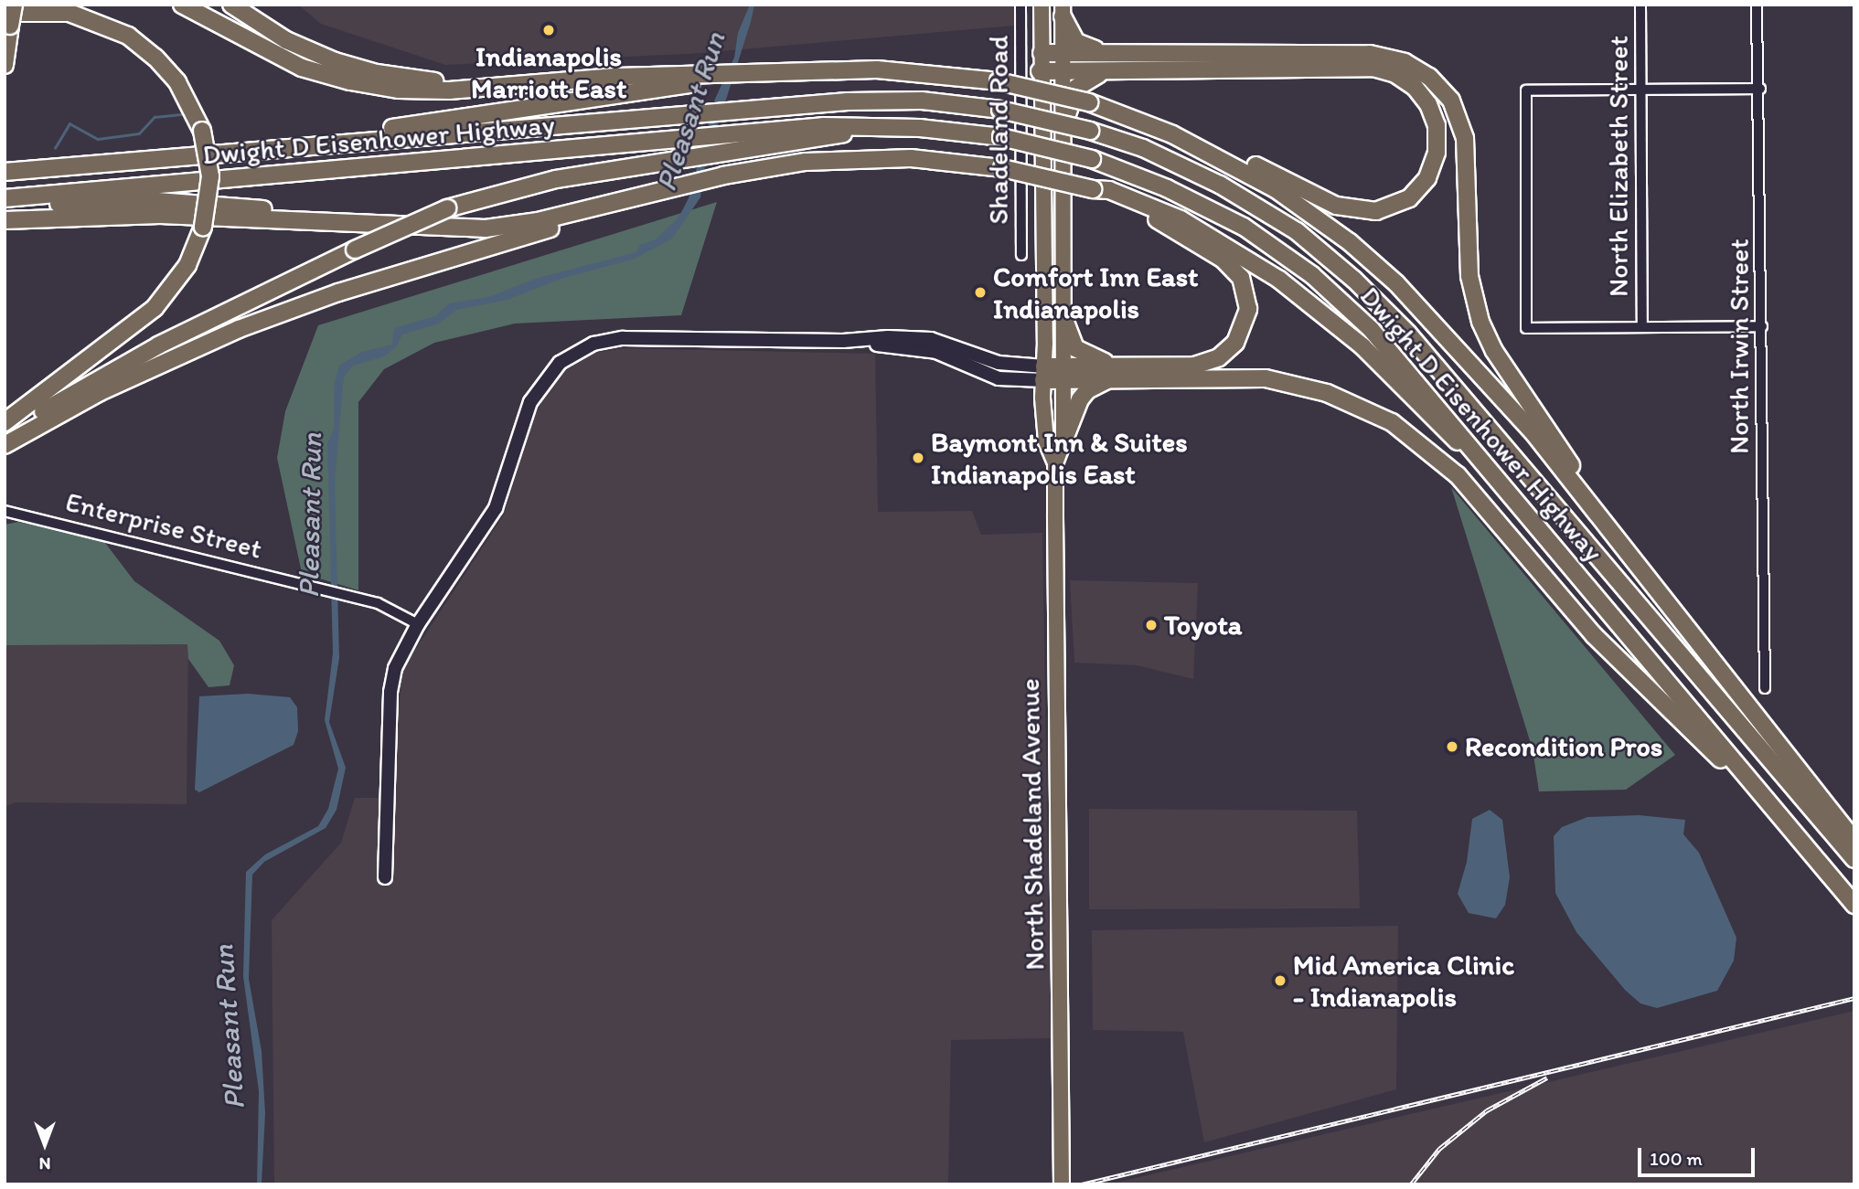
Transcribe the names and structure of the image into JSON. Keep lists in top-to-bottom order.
{
  "streets": {
    "highway": ["Dwight D Eisenhower Highway"],
    "main road": ["North Shadeland Avenue"],
    "street": [
      "Shadeland Road",
      "North Elizabeth Street",
      "North Irwin Street",
      "Enterprise Street"
    ]
  },
  "water": ["Pleasant Run"],
  "places": [
    "Indianapolis Marriott East",
    "Comfort Inn East Indianapolis",
    "Baymont Inn & Suites Indianapolis East",
    "Toyota",
    "Recondition Pros",
    "Mid America Clinic - Indianapolis"
  ],
  "scale_bar": "100 m",
  "north": "bottom"
}
